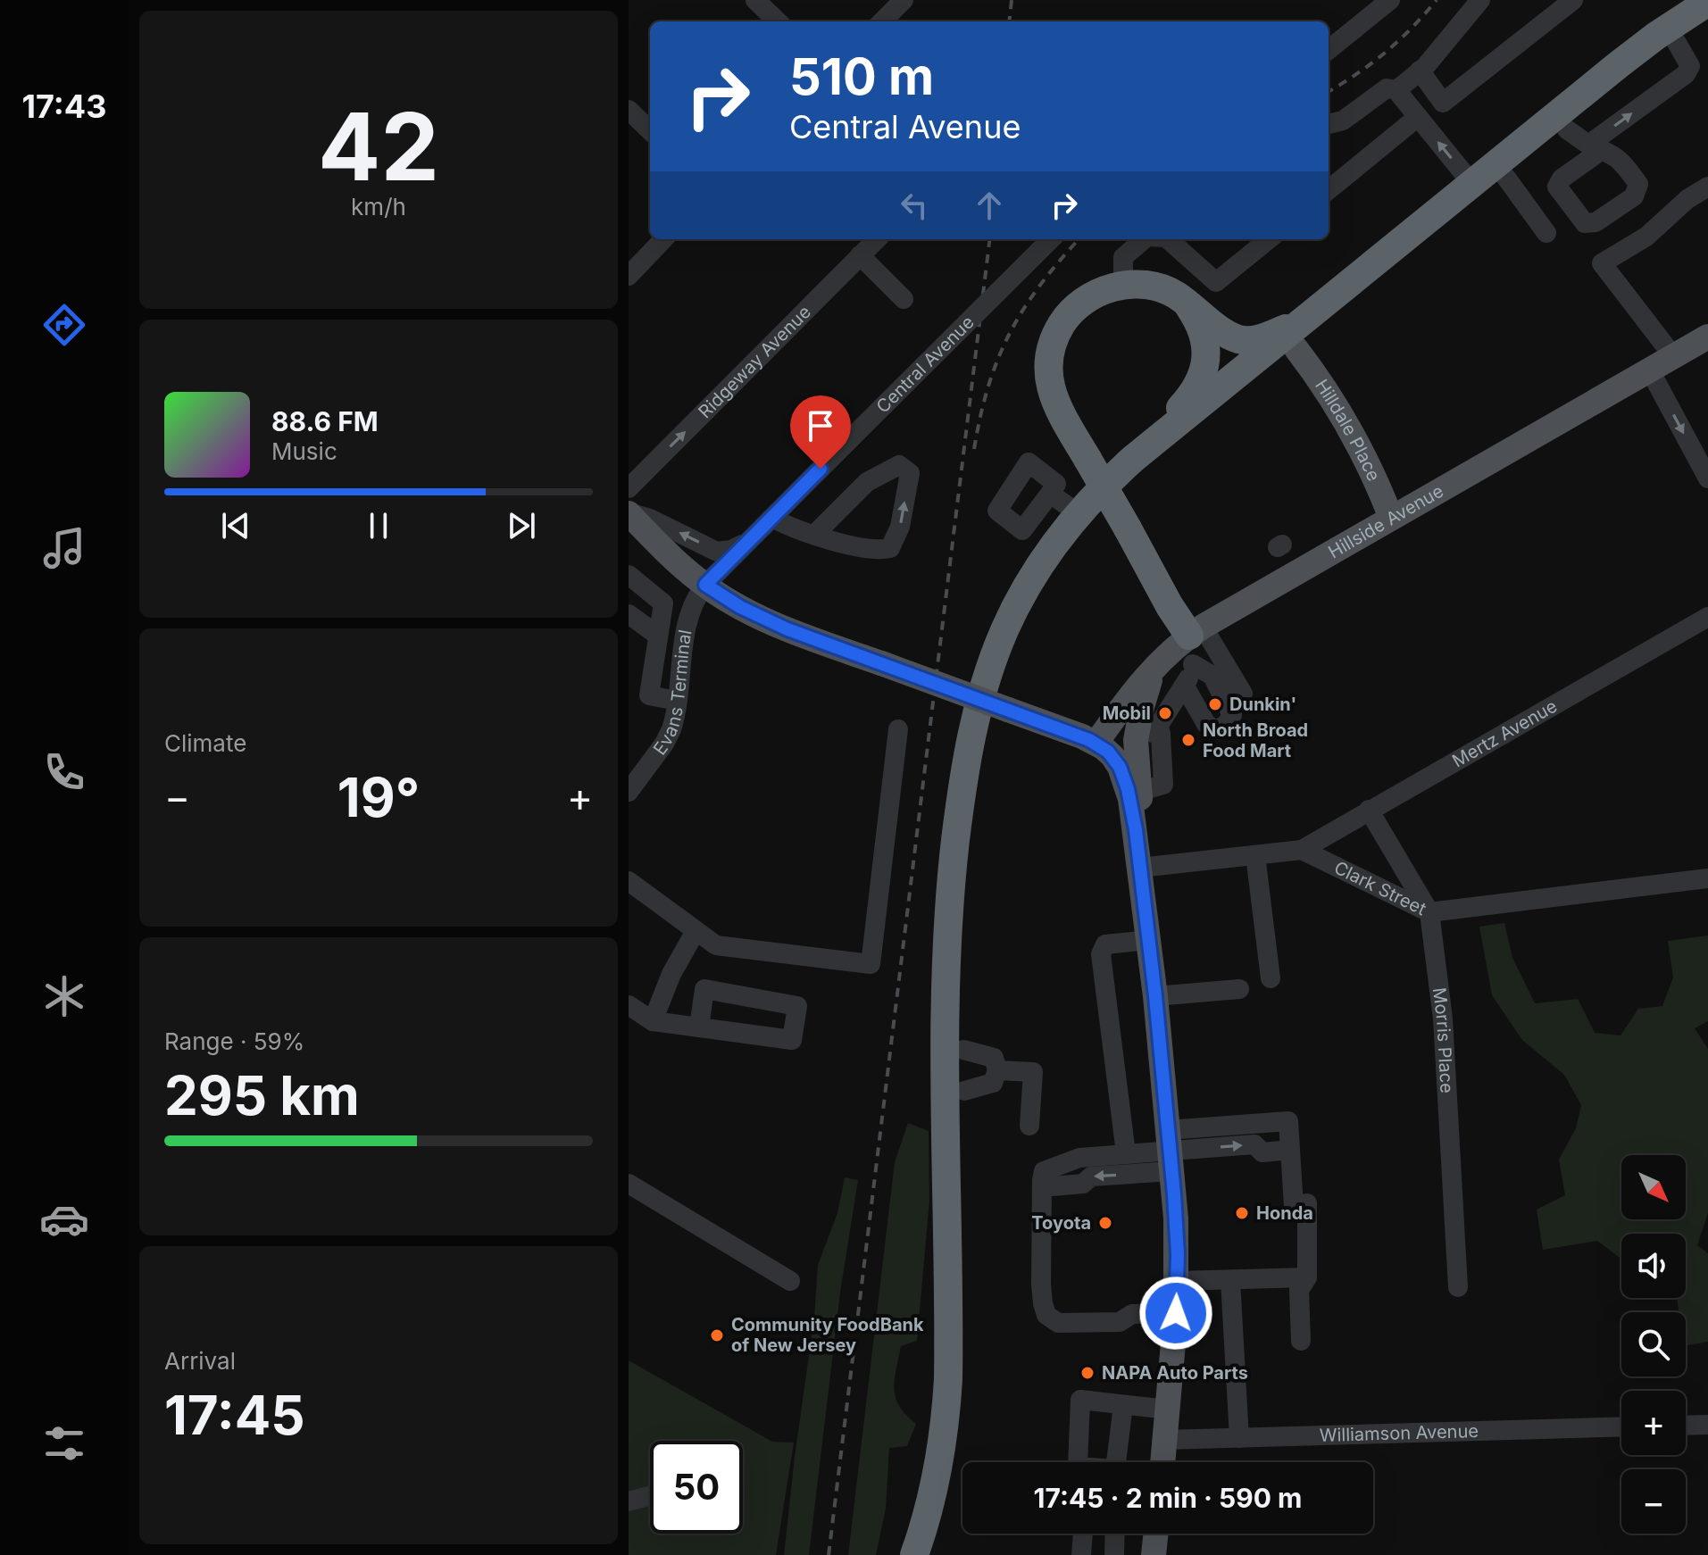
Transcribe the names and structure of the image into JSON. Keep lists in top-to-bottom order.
{
  "streets": {
    "main road": ["Hilldale Place", "Hillside Avenue"],
    "street": [
      "Ridgeway Avenue",
      "Central Avenue",
      "Evans Terminal",
      "Mertz Avenue",
      "Clark Street",
      "Morris Place",
      "Williamson Avenue"
    ]
  },
  "crossings": [
    ["Central Avenue", "Evans Terminal"],
    ["Hilldale Place", "Hillside Avenue"],
    ["Mertz Avenue", "Clark Street"],
    ["Mertz Avenue", "Morris Place"],
    ["Clark Street", "Morris Place"]
  ],
  "one_way": ["Ridgeway Avenue"],
  "places": [
    "Dunkin'",
    "Mobil",
    "North Broad Food Mart",
    "Honda",
    "Toyota",
    "Community FoodBank of New Jersey",
    "NAPA Auto Parts"
  ],
  "north": "bottom right",
  "page": {
    "tabs": "17:43",
    "tile": [
      ["42", "km/h"],
      "Climate",
      ["Range · 59%", "295 km"],
      ["Arrival", "17:45"]
    ],
    "turn": ["510 m", "Central Avenue"],
    "song": ["88.6 FM", "Music"],
    "heat": ["−", "19°", "+"],
    "map_buttons": ["+", "−"],
    "limit": "50",
    "trip": "17:45 · 2 min · 590 m"
  }
}
